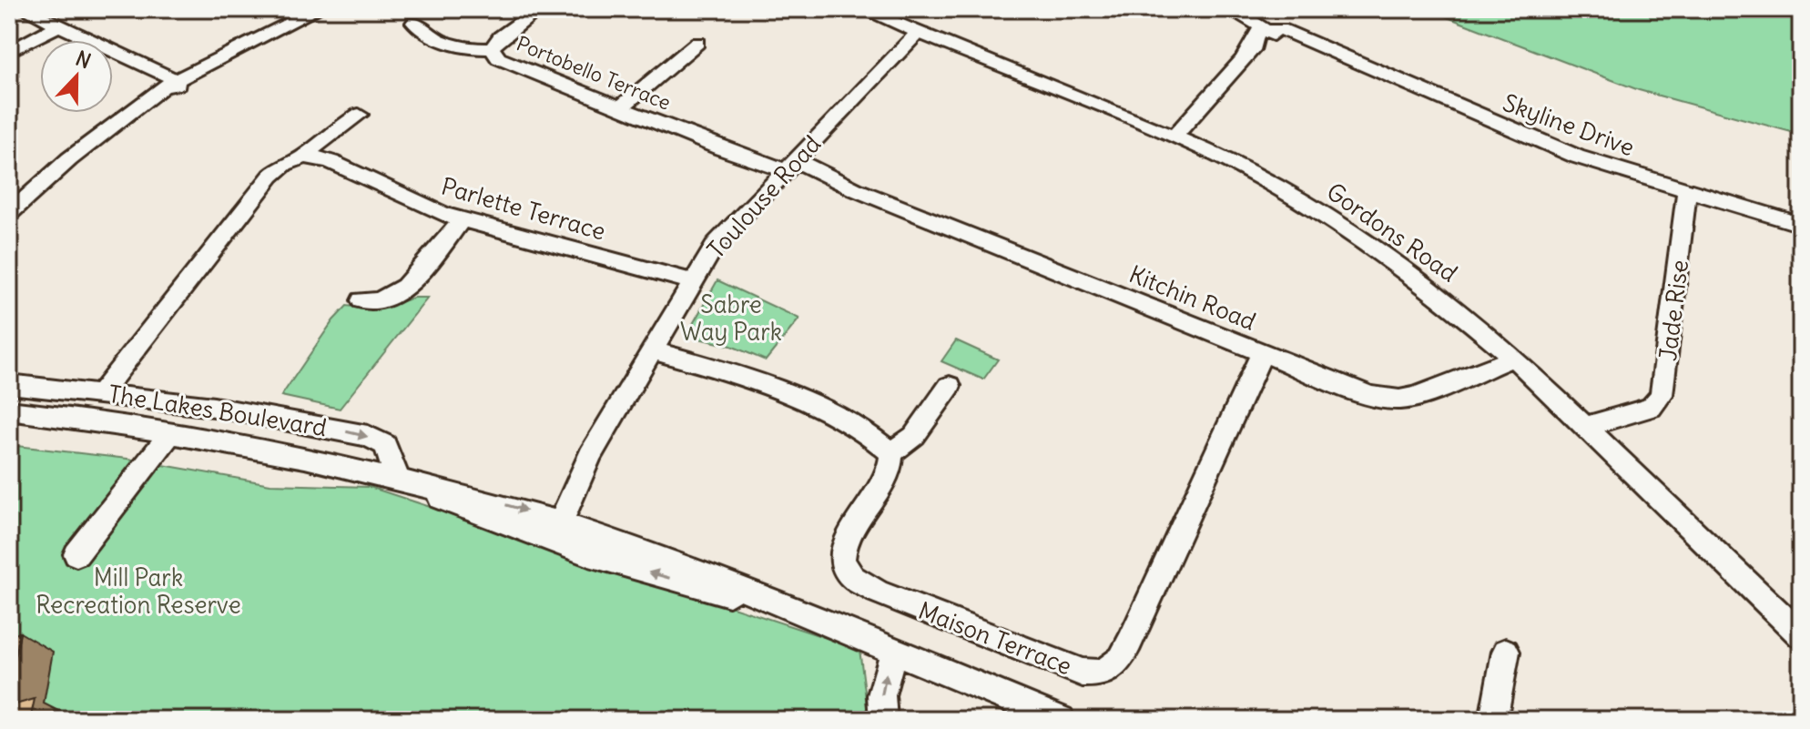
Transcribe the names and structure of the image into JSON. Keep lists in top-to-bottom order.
{
  "streets": {
    "street": [
      "Portobello Terrace",
      "Skyline Drive",
      "Toulouse Road",
      "Parlette Terrace",
      "Gordons Road",
      "Kitchin Road",
      "Jade Rise",
      "The Lakes Boulevard",
      "Maison Terrace"
    ]
  },
  "crossings": [
    ["Portobello Terrace", "Toulouse Road"],
    ["Portobello Terrace", "Kitchin Road"],
    ["Skyline Drive", "Jade Rise"],
    ["Toulouse Road", "Parlette Terrace"],
    ["Toulouse Road", "Gordons Road"],
    ["Toulouse Road", "Kitchin Road"],
    ["Toulouse Road", "The Lakes Boulevard"],
    ["Gordons Road", "Kitchin Road"],
    ["Gordons Road", "Jade Rise"],
    ["Kitchin Road", "Maison Terrace"]
  ],
  "parks": ["Sabre Way Park", "Mill Park Recreation Reserve"],
  "north": "top"
}
